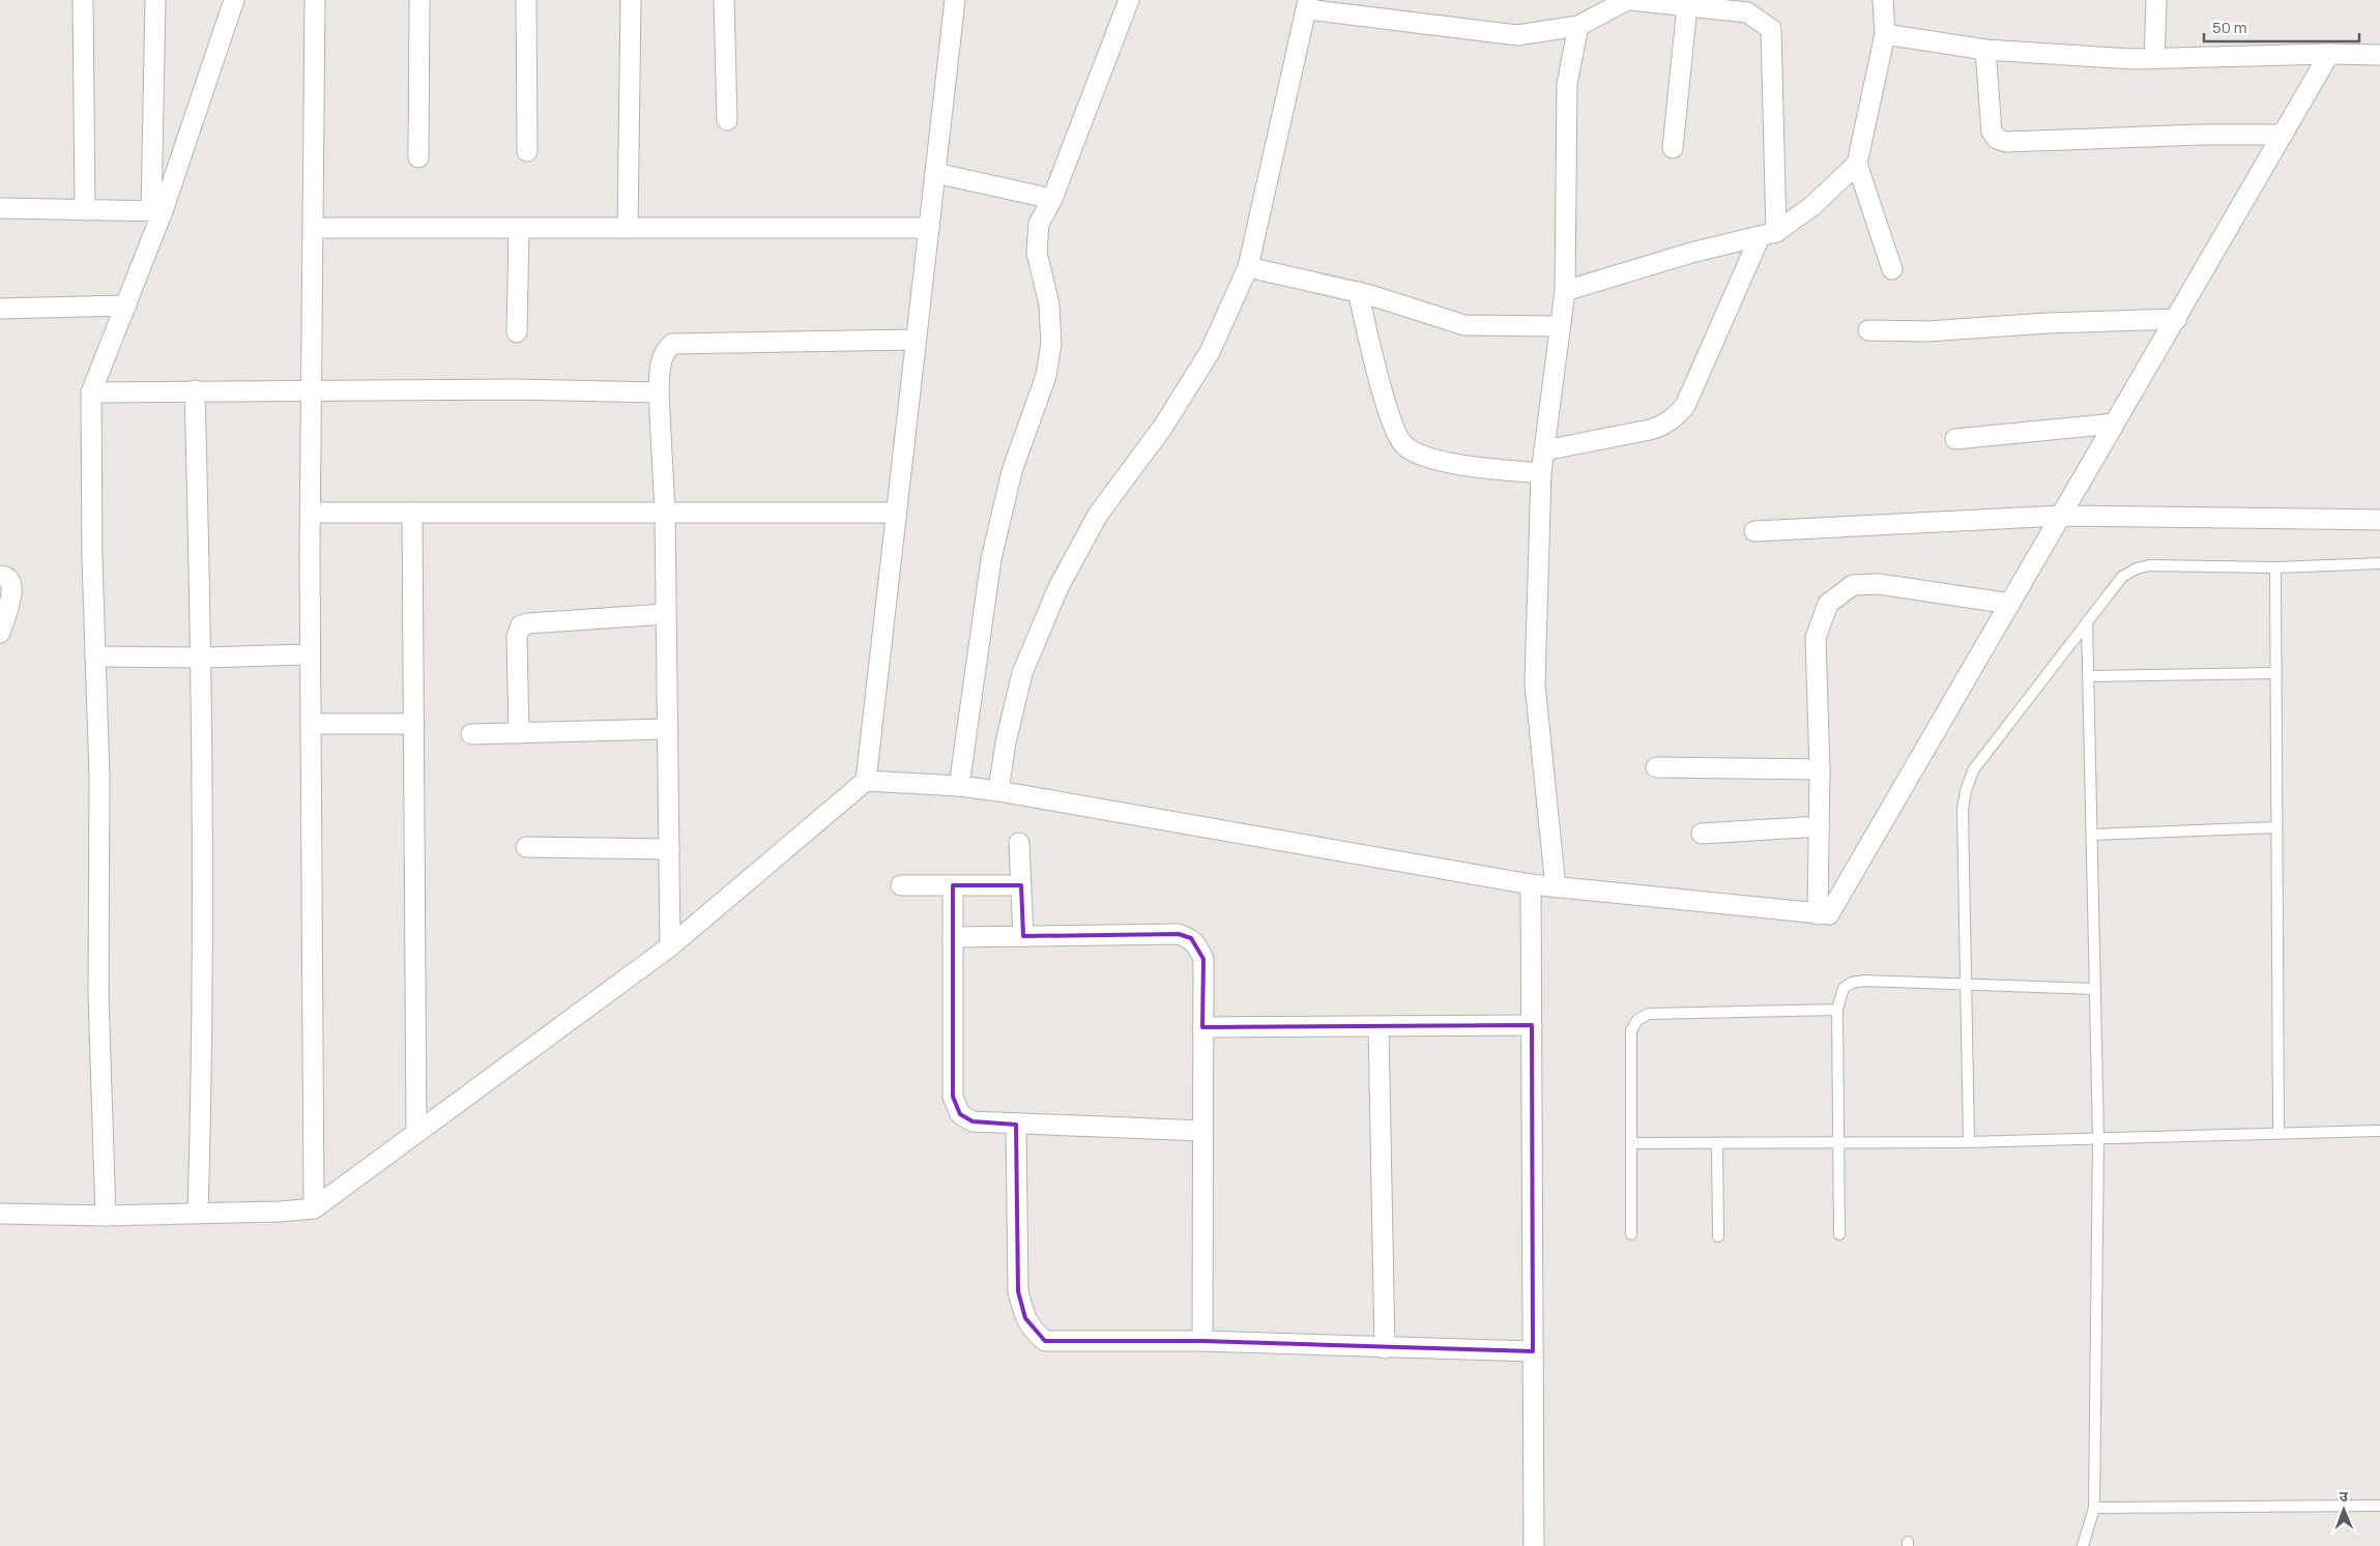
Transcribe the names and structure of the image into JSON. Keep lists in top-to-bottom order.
{
  "scale_bar": "50 m",
  "north": "top"
}
